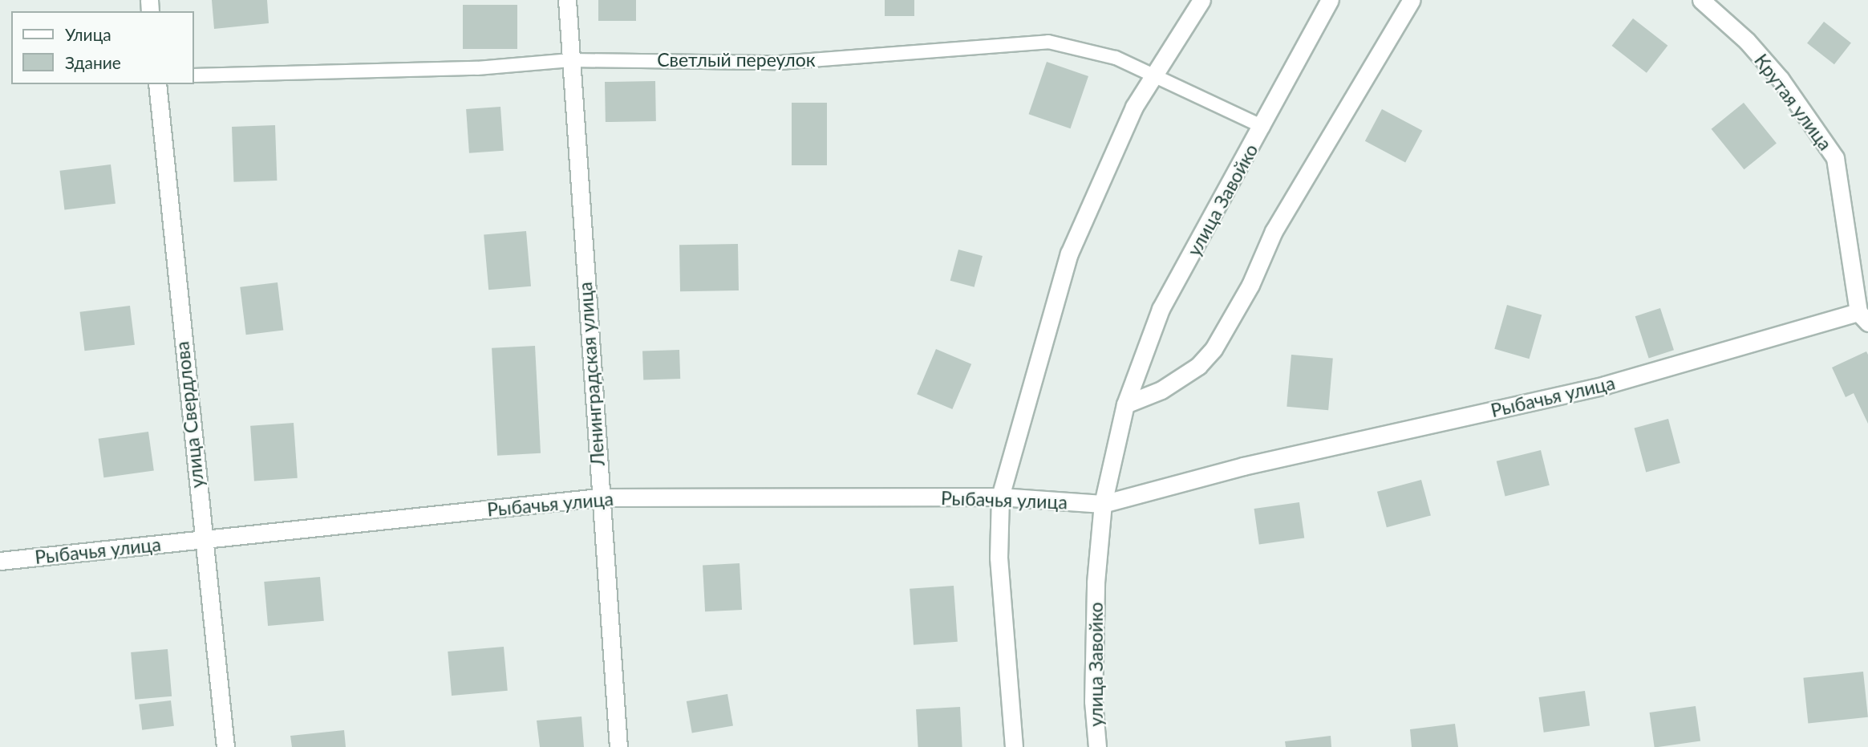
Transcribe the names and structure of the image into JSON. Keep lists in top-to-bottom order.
{
  "streets": {
    "street": [
      "Крутая улица",
      "улица Завойко",
      "Ленинградская улица",
      "Рыбачья улица",
      "улица Свердлова"
    ],
    "lane": ["Светлый переулок"]
  },
  "crossings": [
    ["Светлый переулок", "улица Завойко"],
    ["Светлый переулок", "Ленинградская улица"],
    ["Крутая улица", "Рыбачья улица"],
    ["улица Завойко", "Рыбачья улица"],
    ["Ленинградская улица", "Рыбачья улица"],
    ["Рыбачья улица", "улица Свердлова"]
  ],
  "legend": ["Улица", "Здание"]
}
